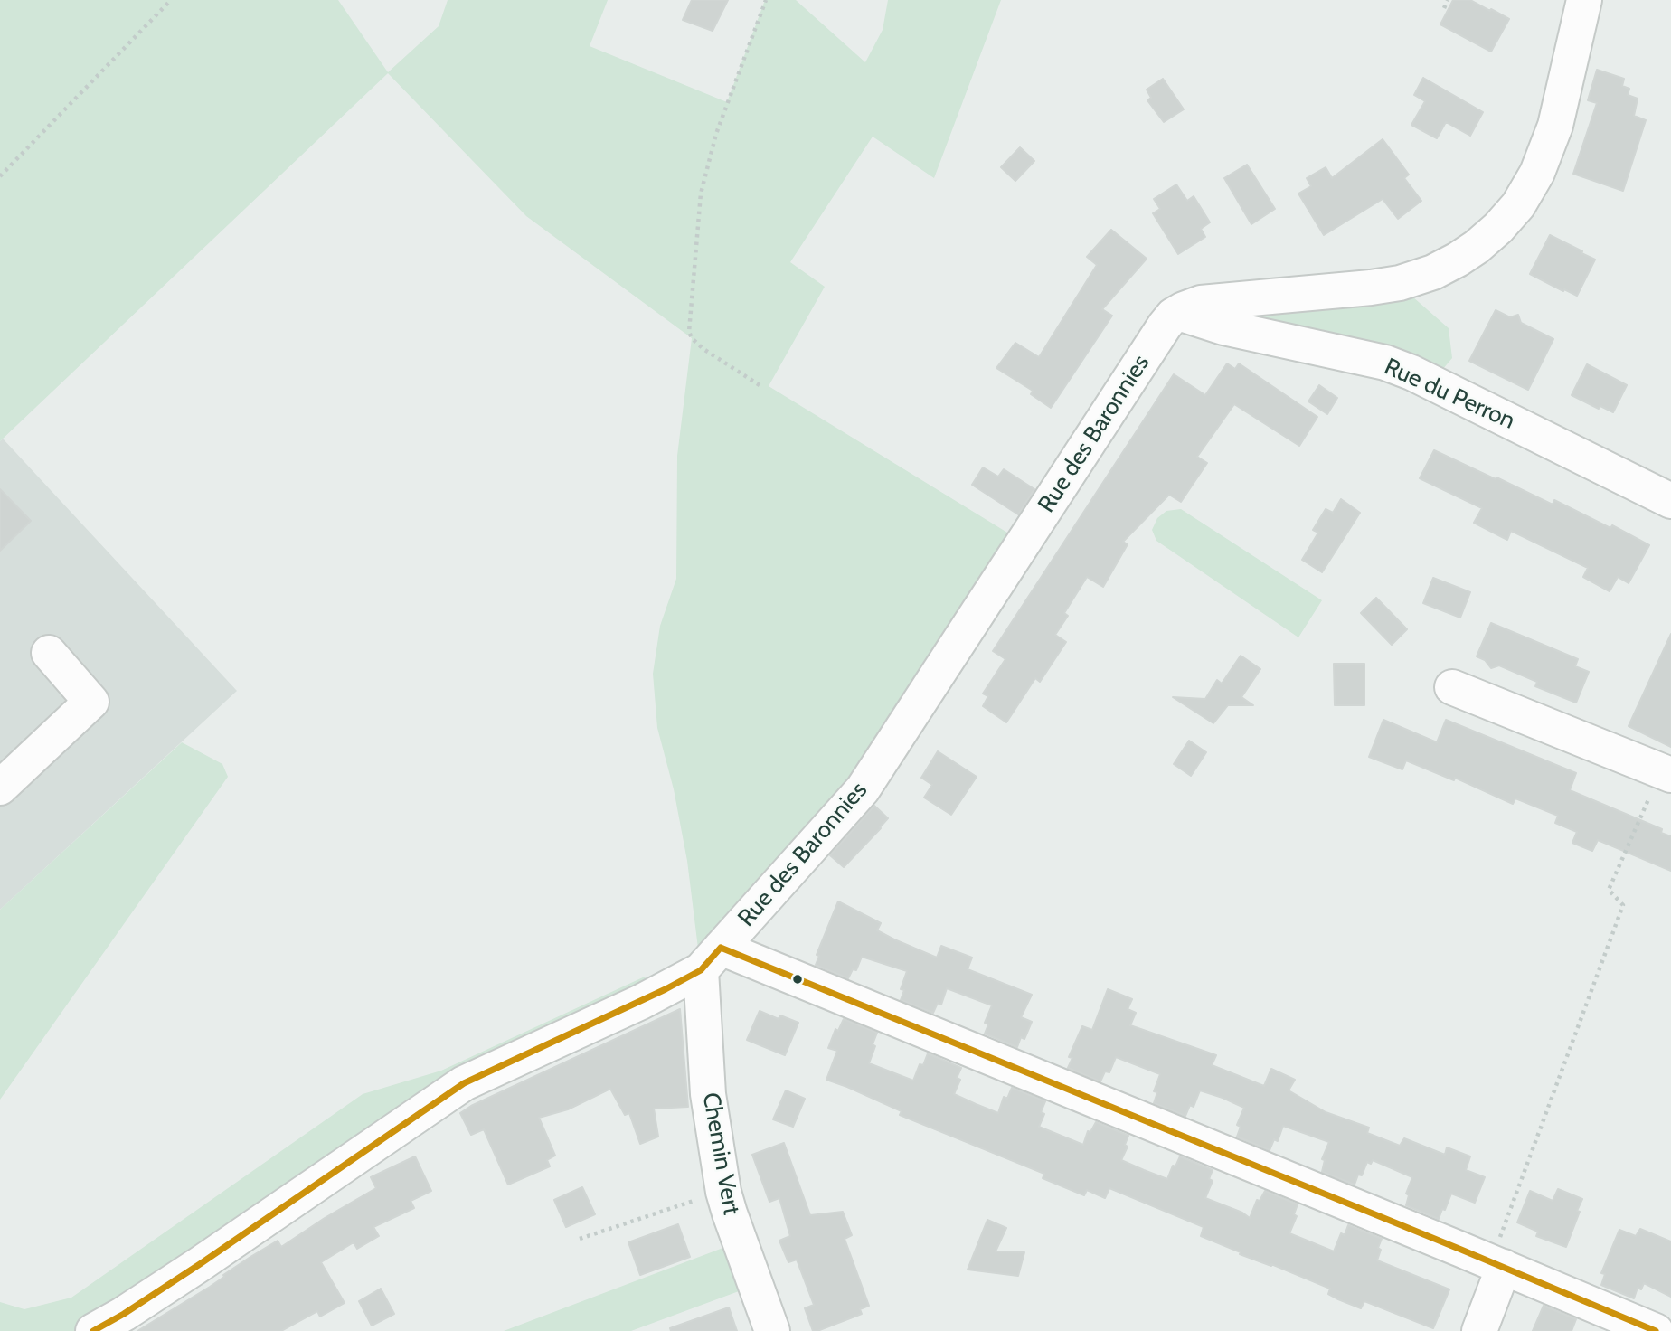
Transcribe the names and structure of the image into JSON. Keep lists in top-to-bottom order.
{
  "streets": {
    "street": ["Rue du Perron", "Rue des Baronnies", "Chemin Vert"]
  },
  "crossings": [
    ["Rue du Perron", "Rue des Baronnies"],
    ["Rue des Baronnies", "Chemin Vert"]
  ]
}
